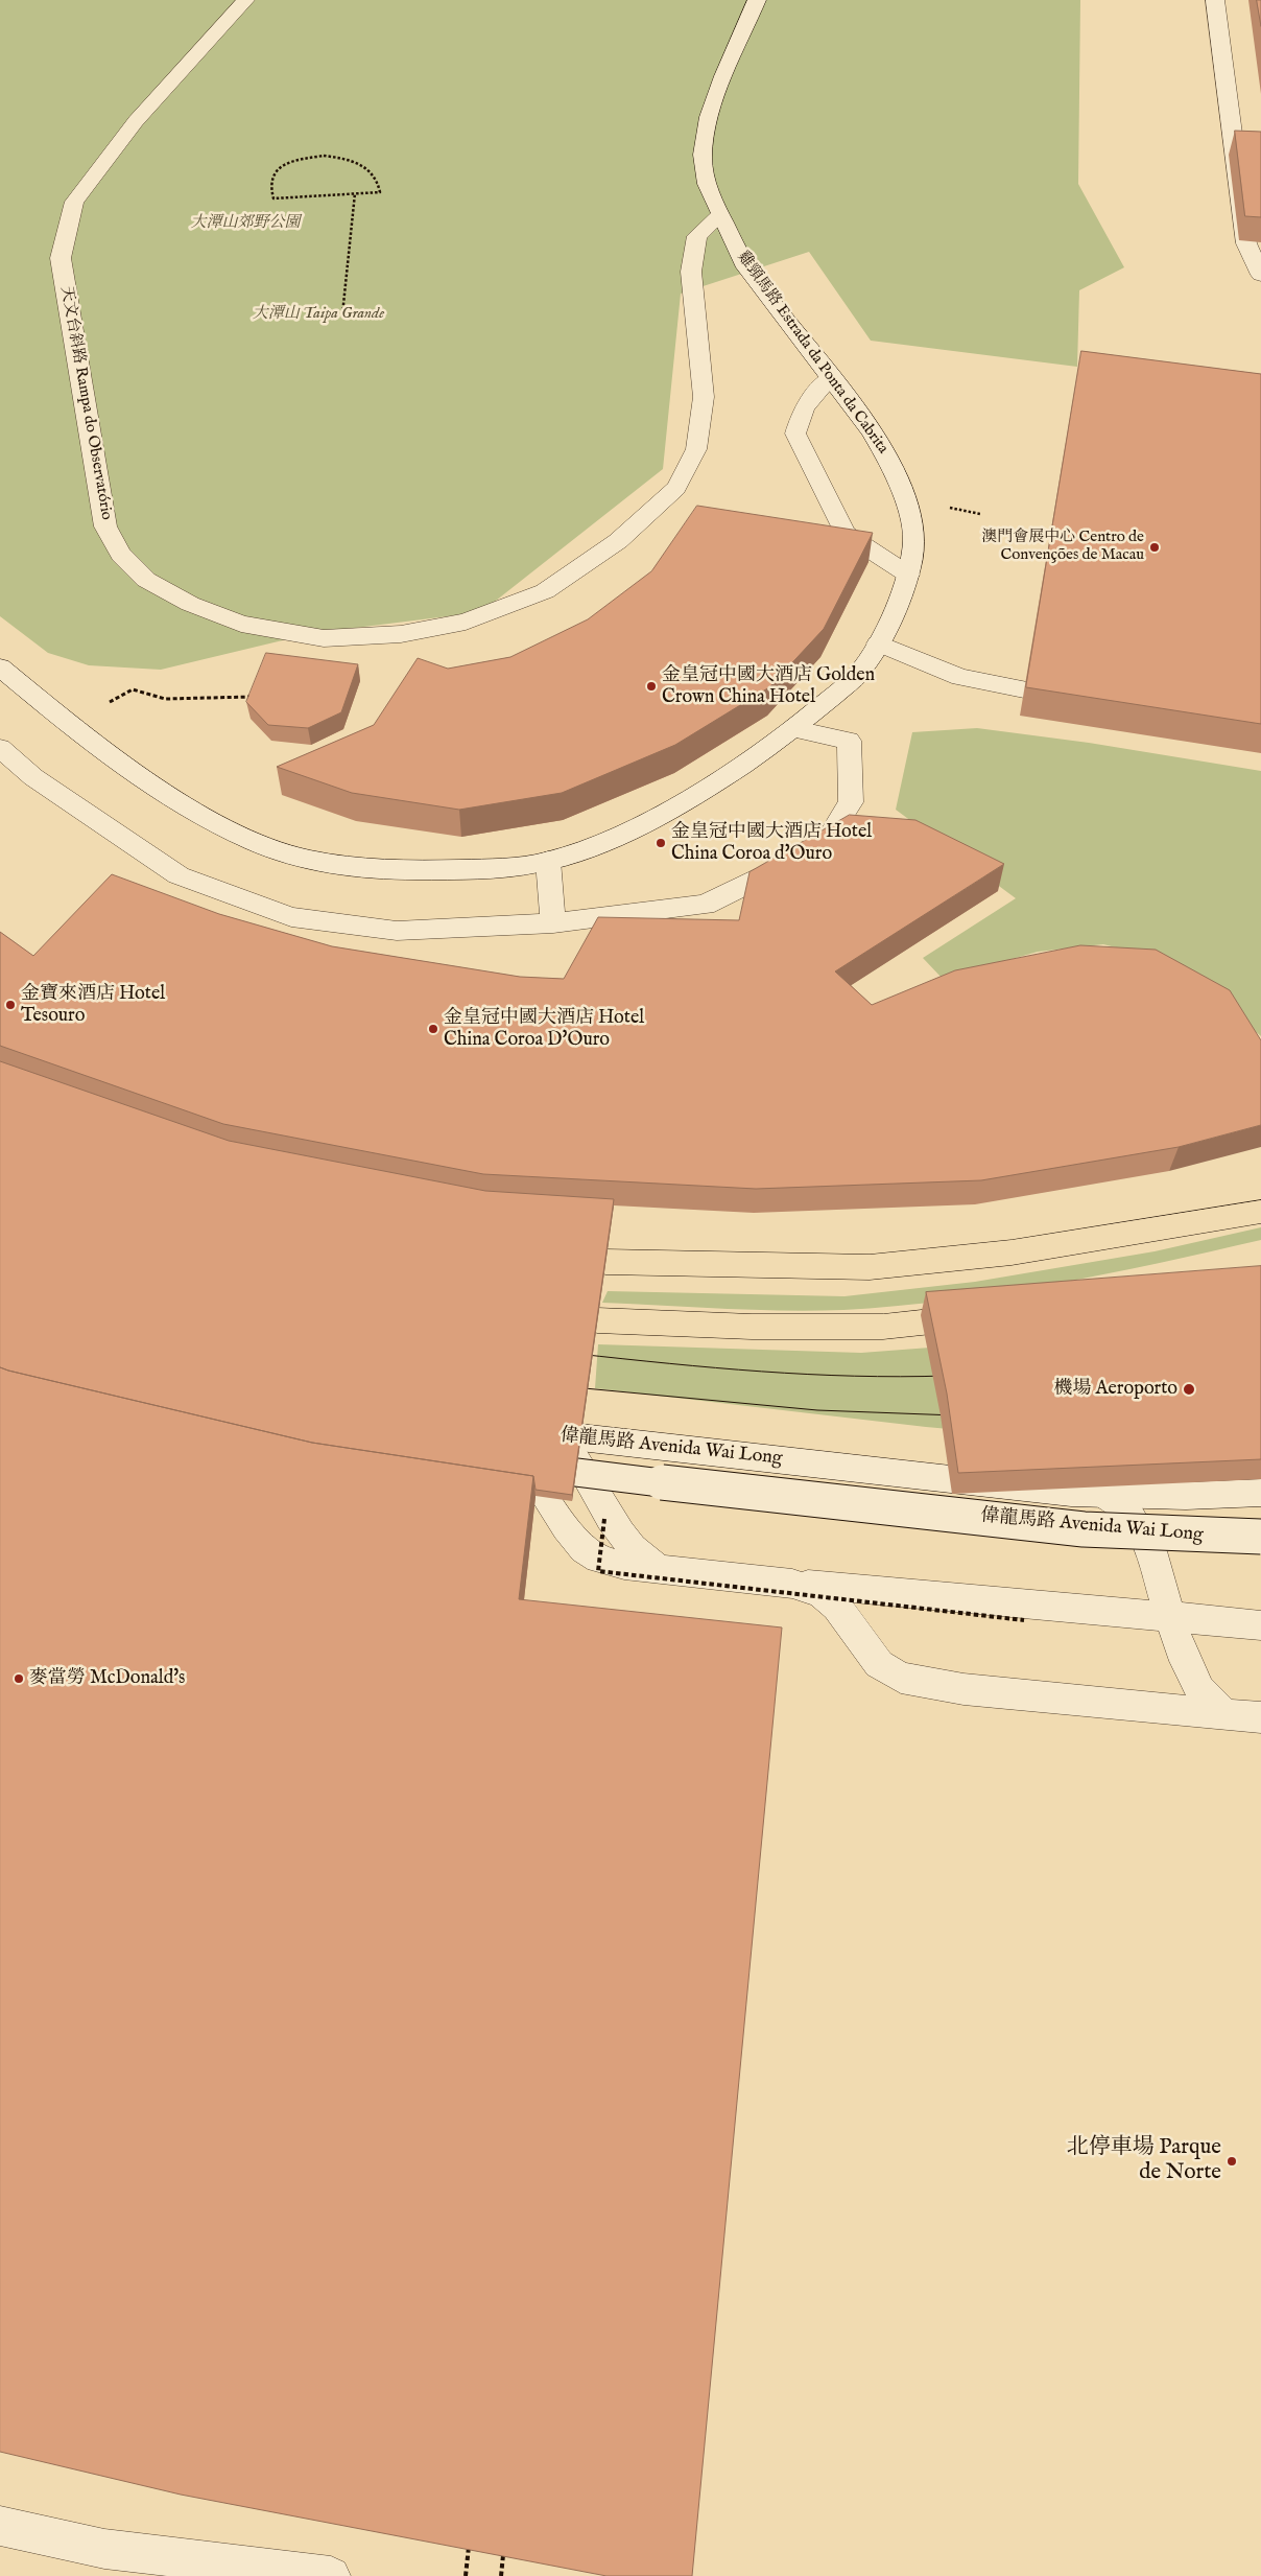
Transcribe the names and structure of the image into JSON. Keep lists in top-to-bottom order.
{
  "streets": {
    "street": ["雞頸馬路 Estrada da Ponta da Cabrita", "天文台斜路 Rampa do Observatório", "偉龍馬路 Avenida Wai Long"]
  },
  "crossings": [
    ["雞頸馬路 Estrada da Ponta da Cabrita", "天文台斜路 Rampa do Observatório"]
  ],
  "parks": ["大潭山郊野公園", "大潭山 Taipa Grande"],
  "places": [
    "澳門會展中心 Centro de Convenções de Macau",
    "金皇冠中國大酒店 Golden Crown China Hotel",
    "金皇冠中國大酒店 Hotel China Coroa d'Ouro",
    "金寶來酒店 Hotel Tesouro",
    "金皇冠中國大酒店 Hotel China Coroa D'Ouro",
    "機場 Aeroporto",
    "麥當勞 McDonald's",
    "北停車場 Parque de Norte"
  ]
}
